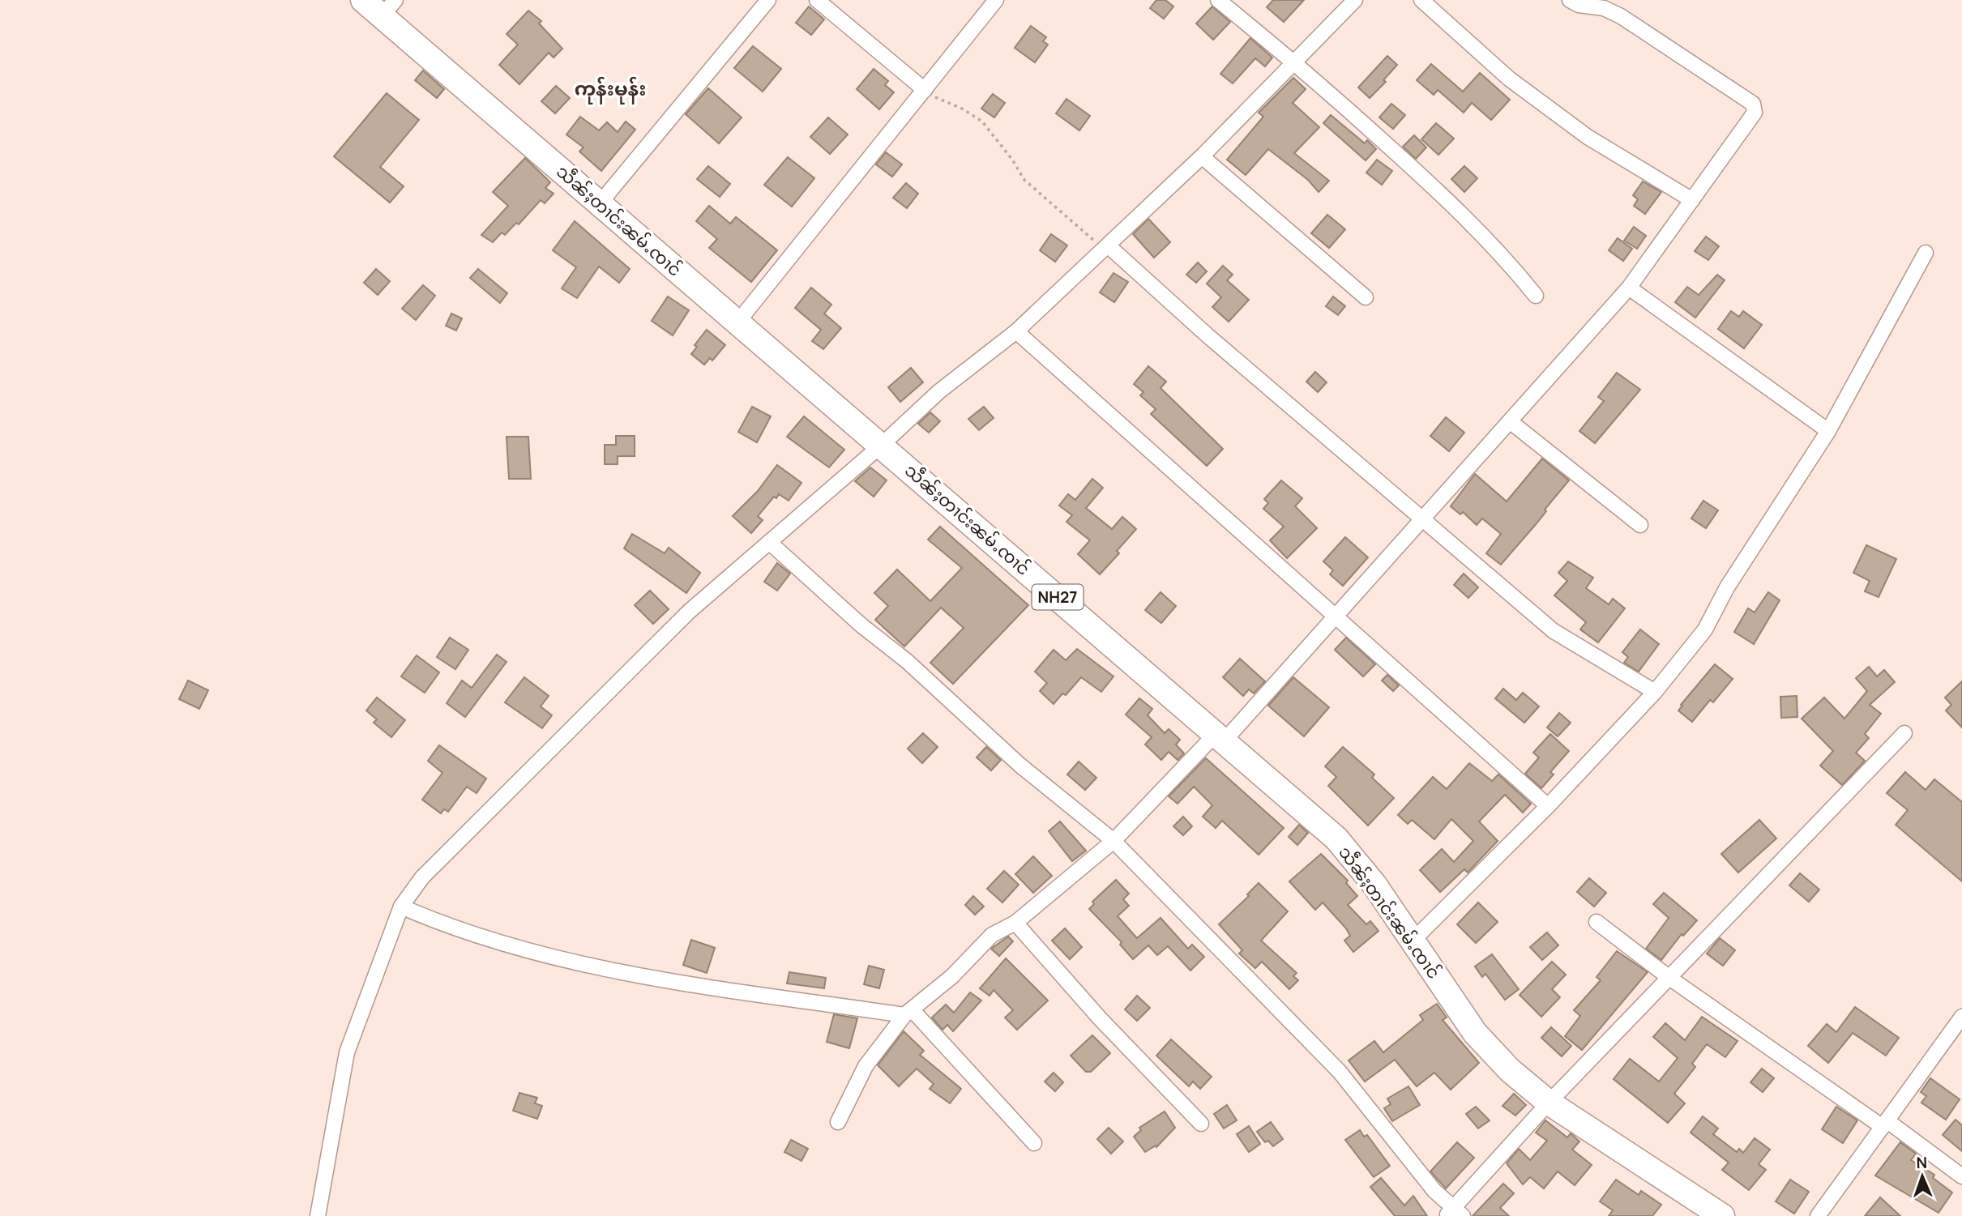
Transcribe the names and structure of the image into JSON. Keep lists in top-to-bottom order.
{
  "streets": {
    "highway": ["သဵၼ်ႈတၢင်းၼမ်ႉၸၢင်", "NH27"]
  },
  "districts": ["ကုန်းမုန်း"],
  "north": "top"
}
